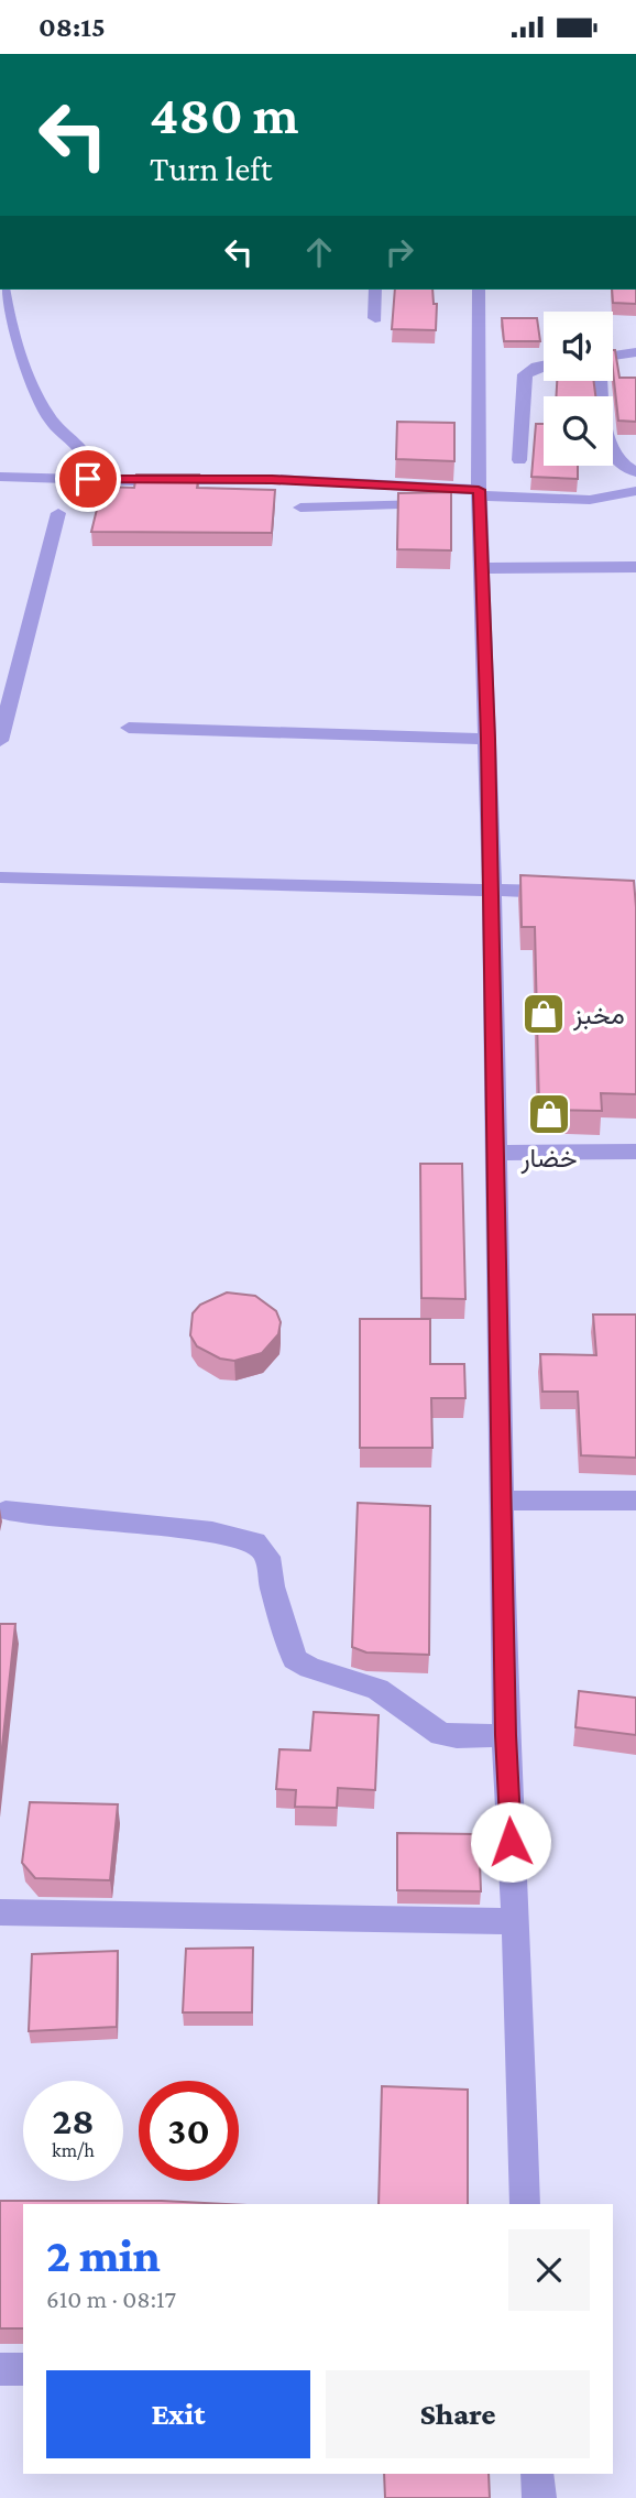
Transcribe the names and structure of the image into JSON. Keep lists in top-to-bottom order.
{
  "places": {
    "shop": ["مخبز", "خضار"]
  },
  "page": {
    "status": "08:15",
    "turn": ["480 m", "Turn left"],
    "speed": "28 km/h",
    "limit": "30",
    "heading": ["2 min", "610 m · 08:17"],
    "buttons": ["Exit", "Share"]
  }
}
